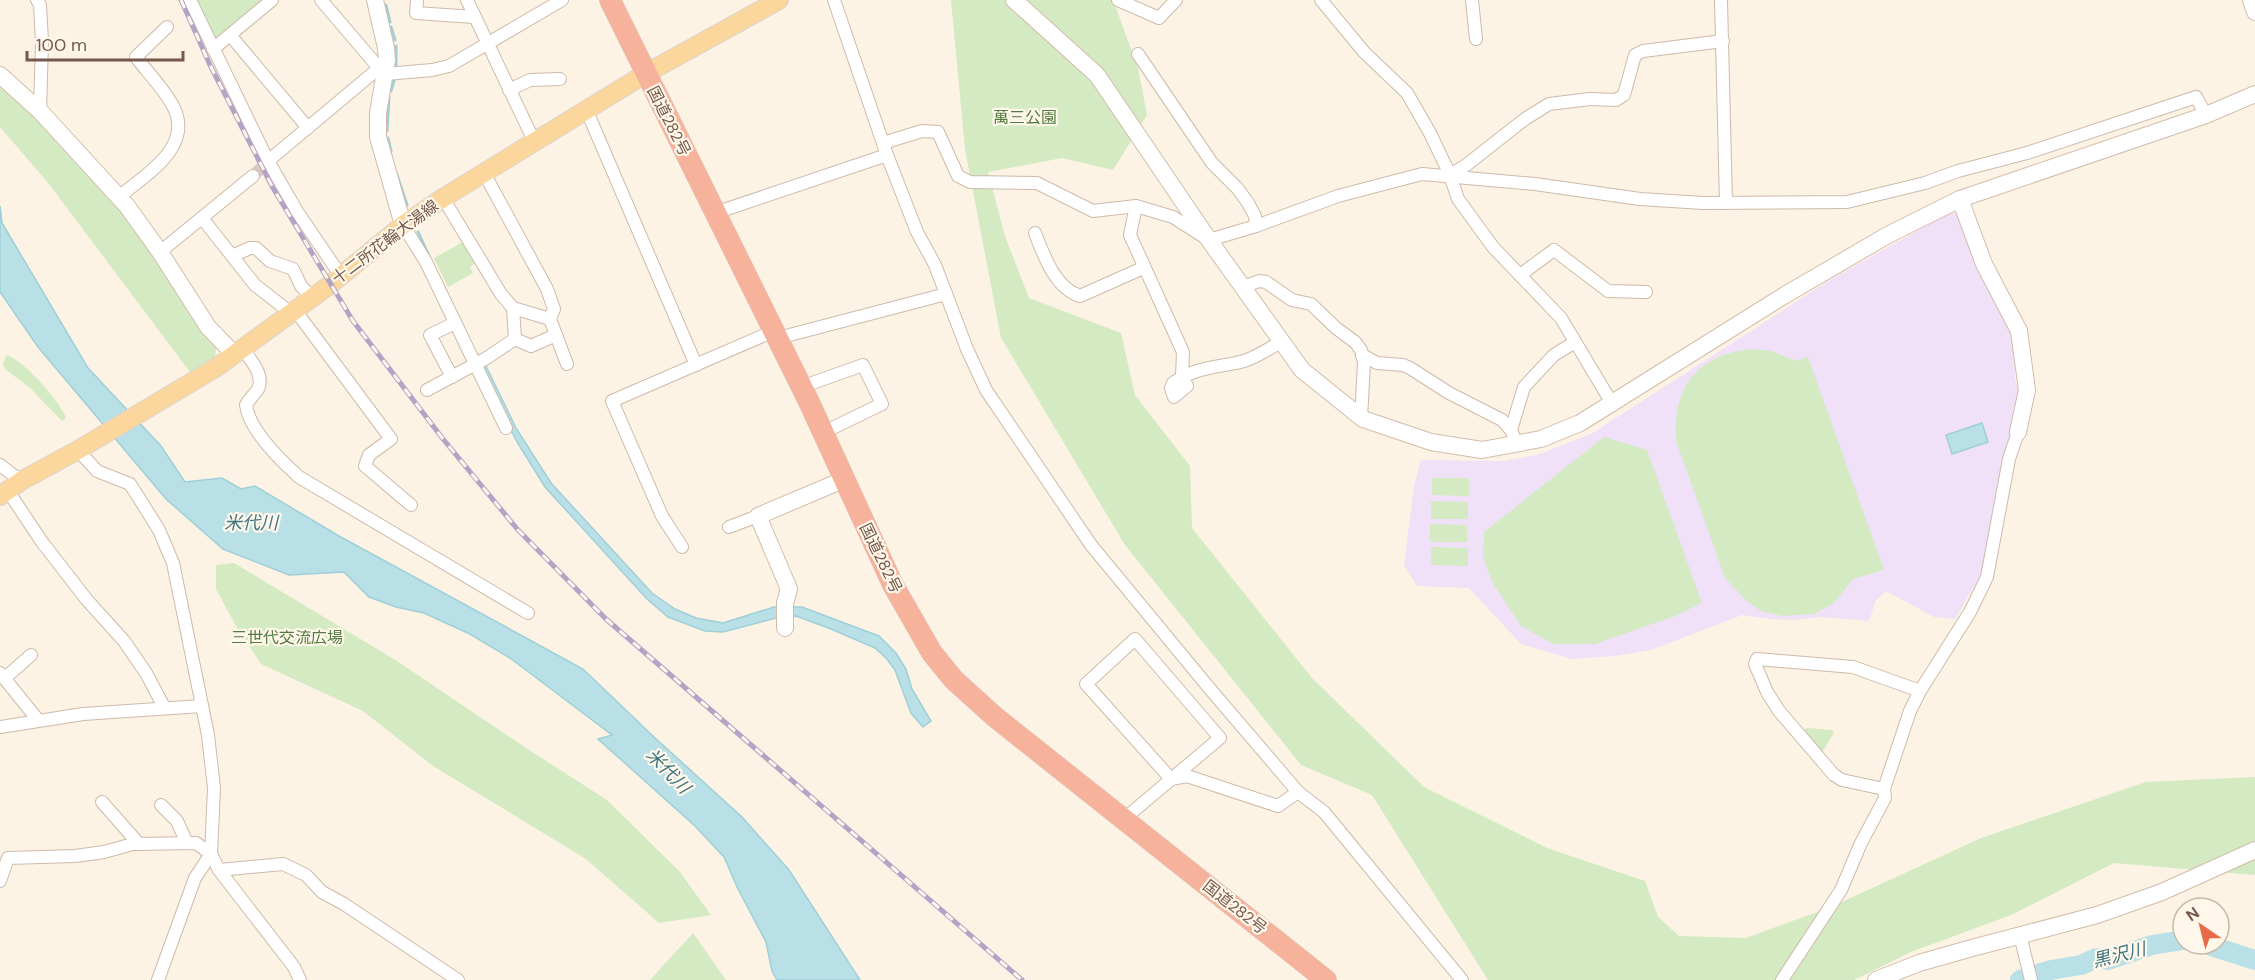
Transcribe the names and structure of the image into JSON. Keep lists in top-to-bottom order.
{
  "streets": {
    "highway": ["国道282号"],
    "main road": ["十二所花輪大湯線"]
  },
  "crossings": [
    ["国道282号", "十二所花輪大湯線"]
  ],
  "water": ["米代川", "黒沢川"],
  "parks": ["萬三公園", "三世代交流広場"],
  "scale_bar": "100 m",
  "north": "top left"
}
